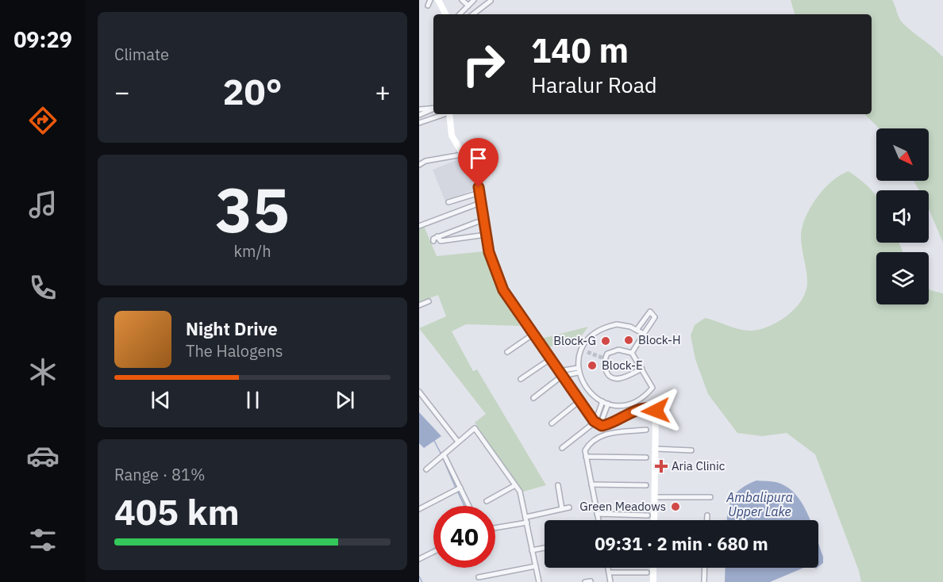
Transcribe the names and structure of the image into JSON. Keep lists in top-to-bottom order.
{
  "water": ["Ambalipura Upper Lake"],
  "places": {
    "other": [
      "Block-H",
      "Block-G",
      "Block-E",
      "Green Meadows"
    ],
    "health": ["Aria Clinic"]
  },
  "north": "bottom right",
  "page": {
    "tabs": "09:29",
    "tile": [
      "Climate",
      ["35", "km/h"],
      ["Range · 81%", "405 km"]
    ],
    "turn": ["140 m", "Haralur Road"],
    "heat": ["−", "20°", "+"],
    "song": ["Night Drive", "The Halogens"],
    "limit": "40",
    "trip": "09:31 · 2 min · 680 m"
  }
}
